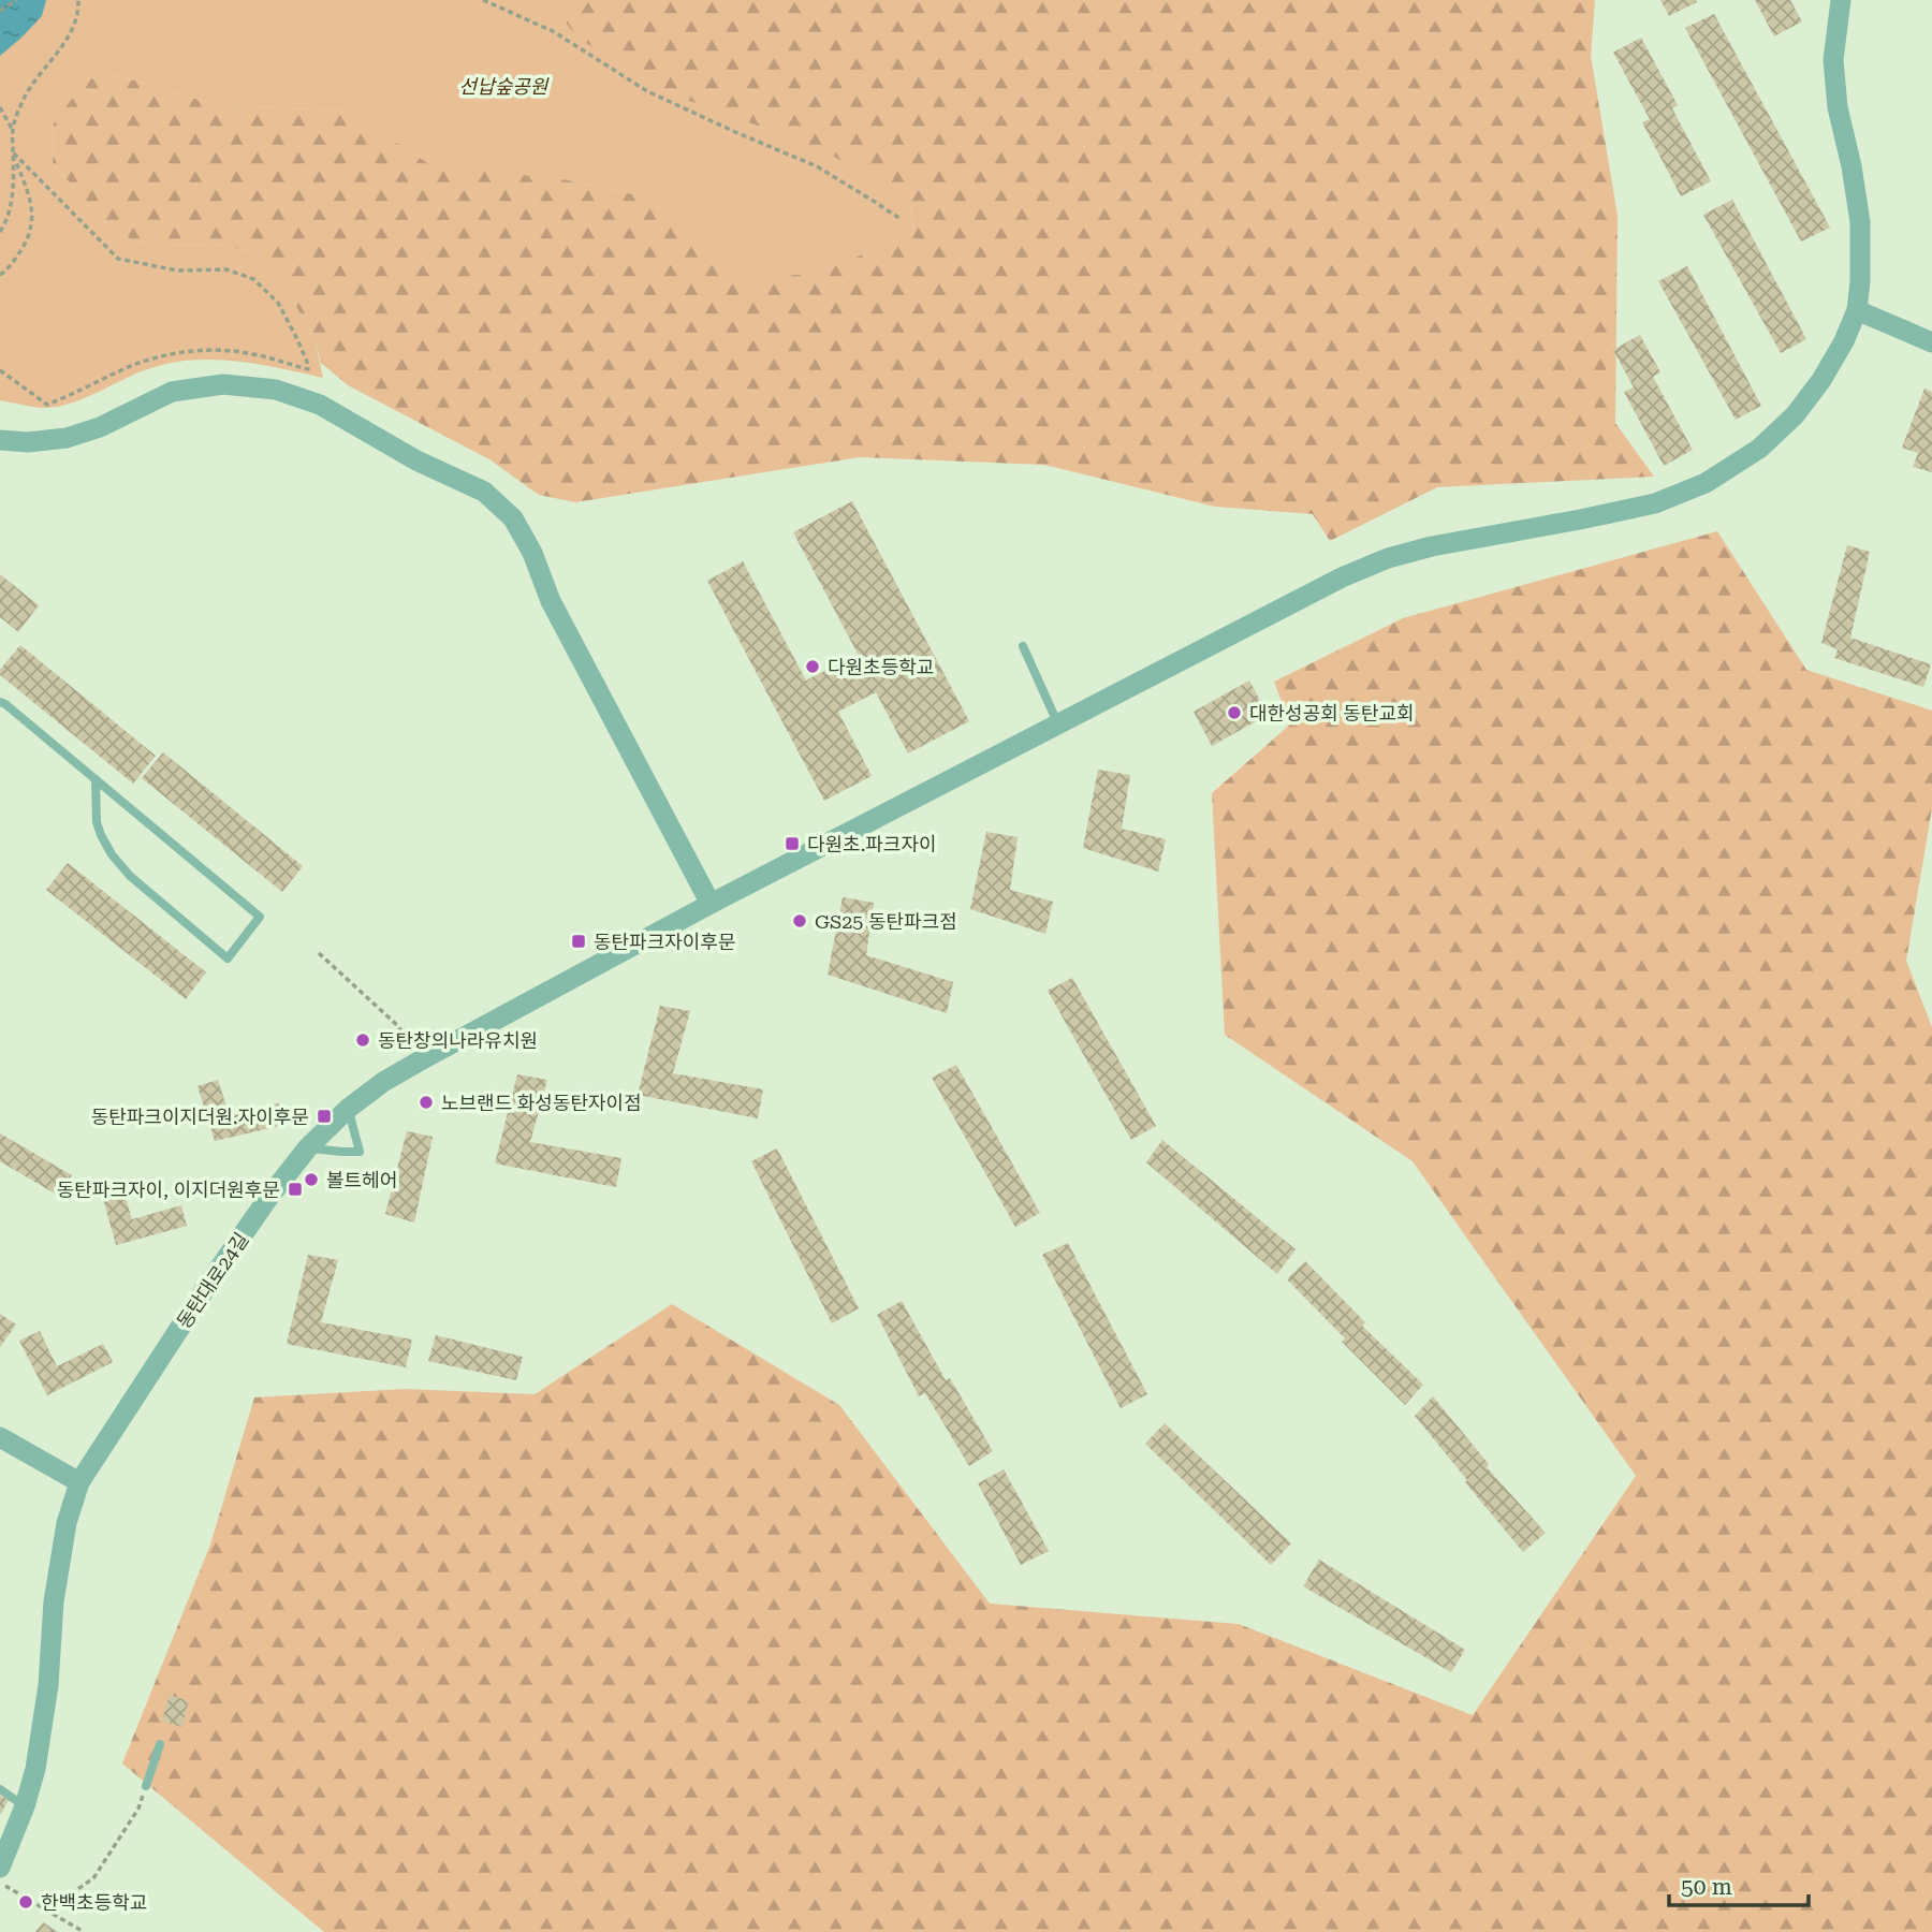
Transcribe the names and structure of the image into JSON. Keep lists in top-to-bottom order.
{
  "streets": {
    "street": ["동탄대로24길"]
  },
  "parks": ["선납숲공원"],
  "places": {
    "other": [
      "다원초등학교",
      "대한성공회 동탄교회",
      "GS25 동탄파크점",
      "동탄창의나라유치원",
      "노브랜드 화성동탄자이점",
      "볼트헤어",
      "한백초등학교"
    ],
    "transit": [
      "다원초.파크자이",
      "동탄파크자이후문",
      "동탄파크이지더원.자이후문",
      "동탄파크자이, 이지더원후문"
    ]
  },
  "scale_bar": "50 m"
}
